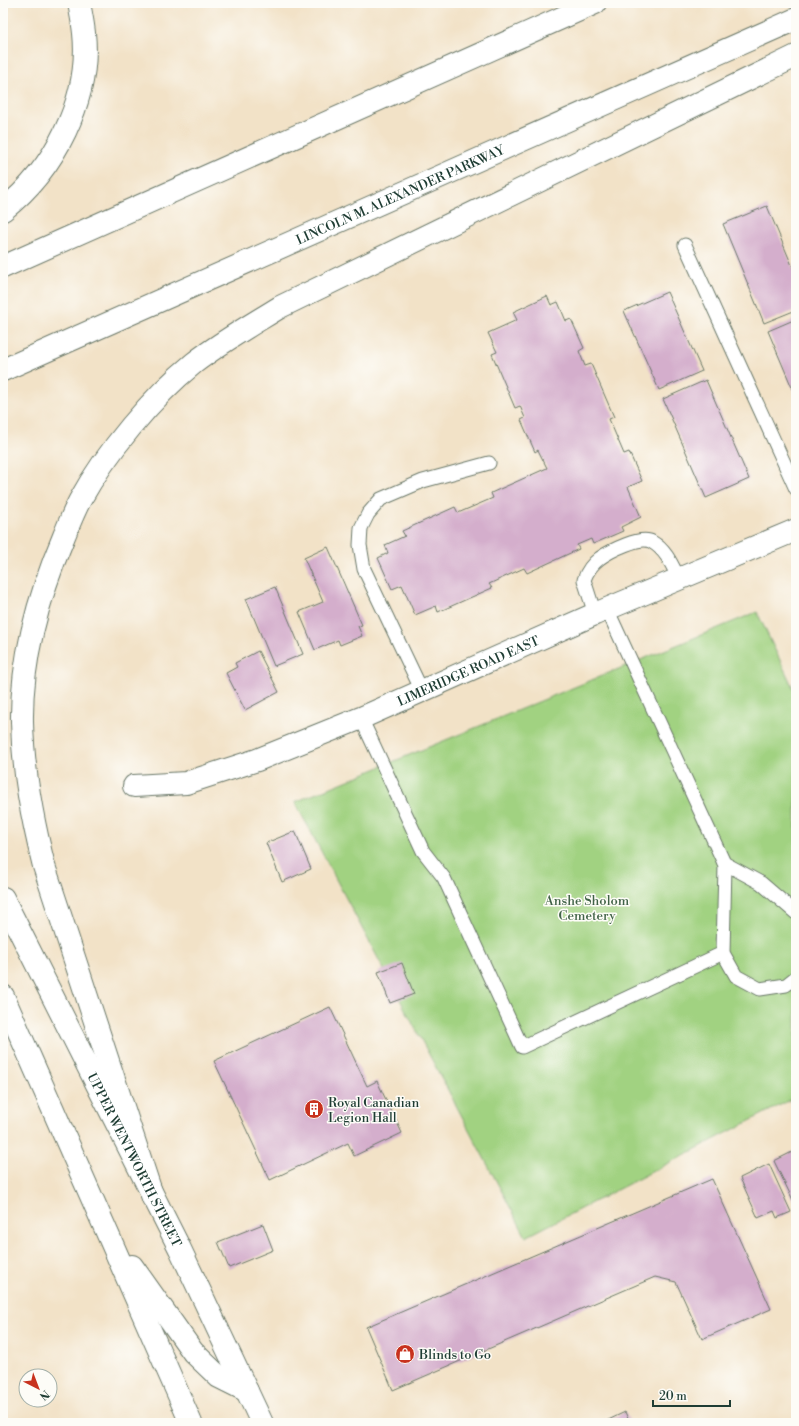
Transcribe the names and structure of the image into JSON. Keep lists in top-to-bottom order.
{
  "streets": {
    "main road": ["LINCOLN M. ALEXANDER PARKWAY", "LIMERIDGE ROAD EAST", "UPPER WENTWORTH STREET"]
  },
  "parks": ["Anshe Sholom Cemetery"],
  "places": {
    "building": ["Royal Canadian Legion Hall"],
    "shop": ["Blinds to Go"]
  },
  "scale_bar": "20 m",
  "north": "bottom right"
}
